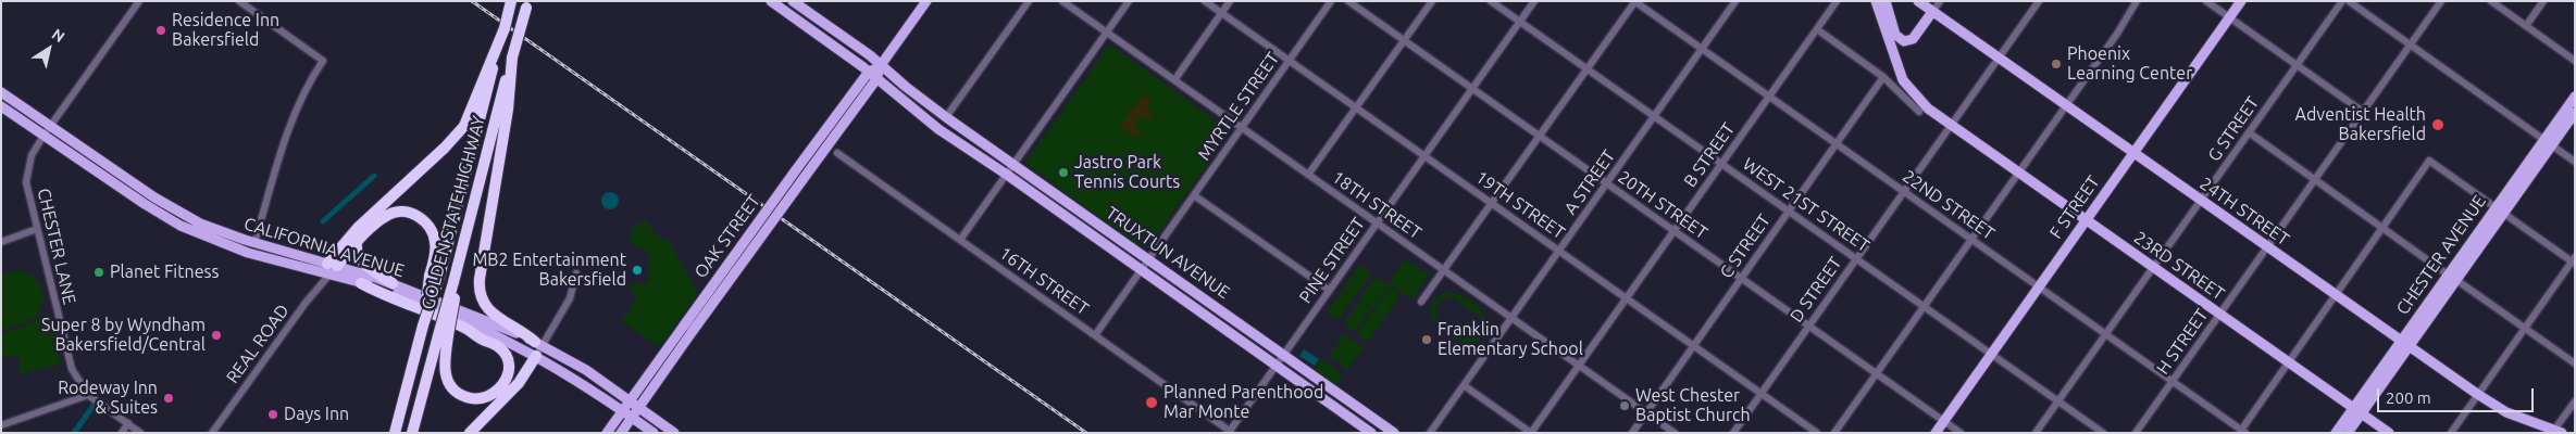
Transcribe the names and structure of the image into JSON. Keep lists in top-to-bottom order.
{
  "streets": {
    "highway": ["GOLDEN STATE HIGHWAY"],
    "main road": [
      "F STREET",
      "24TH STREET",
      "OAK STREET",
      "CALIFORNIA AVENUE",
      "TRUXTUN AVENUE",
      "CHESTER AVENUE",
      "23RD STREET"
    ],
    "street": [
      "MYRTLE STREET",
      "G STREET",
      "B STREET",
      "A STREET",
      "18TH STREET",
      "19TH STREET",
      "20TH STREET",
      "WEST 21ST STREET",
      "22ND STREET",
      "CHESTER LANE",
      "C STREET",
      "PINE STREET",
      "16TH STREET",
      "D STREET",
      "H STREET",
      "REAL ROAD"
    ]
  },
  "crossings": [
    ["MYRTLE STREET", "18TH STREET"],
    ["MYRTLE STREET", "19TH STREET"],
    ["MYRTLE STREET", "TRUXTUN AVENUE"],
    ["MYRTLE STREET", "16TH STREET"],
    ["G STREET", "WEST 21ST STREET"],
    ["G STREET", "22ND STREET"],
    ["G STREET", "24TH STREET"],
    ["G STREET", "23RD STREET"],
    ["B STREET", "18TH STREET"],
    ["B STREET", "19TH STREET"],
    ["B STREET", "20TH STREET"],
    ["B STREET", "WEST 21ST STREET"],
    ["B STREET", "22ND STREET"],
    ["A STREET", "18TH STREET"],
    ["A STREET", "19TH STREET"],
    ["A STREET", "20TH STREET"],
    ["A STREET", "WEST 21ST STREET"],
    ["A STREET", "22ND STREET"],
    ["18TH STREET", "C STREET"],
    ["18TH STREET", "PINE STREET"],
    ["19TH STREET", "C STREET"],
    ["19TH STREET", "PINE STREET"],
    ["19TH STREET", "D STREET"],
    ["20TH STREET", "F STREET"],
    ["20TH STREET", "C STREET"],
    ["20TH STREET", "PINE STREET"],
    ["20TH STREET", "D STREET"],
    ["WEST 21ST STREET", "F STREET"],
    ["WEST 21ST STREET", "C STREET"],
    ["WEST 21ST STREET", "PINE STREET"],
    ["WEST 21ST STREET", "D STREET"],
    ["22ND STREET", "F STREET"],
    ["22ND STREET", "C STREET"],
    ["22ND STREET", "D STREET"],
    ["22ND STREET", "H STREET"],
    ["F STREET", "24TH STREET"],
    ["F STREET", "23RD STREET"],
    ["24TH STREET", "CHESTER AVENUE"],
    ["24TH STREET", "D STREET"],
    ["24TH STREET", "H STREET"],
    ["OAK STREET", "CALIFORNIA AVENUE"],
    ["OAK STREET", "TRUXTUN AVENUE"],
    ["CHESTER LANE", "CALIFORNIA AVENUE"],
    ["CALIFORNIA AVENUE", "REAL ROAD"],
    ["TRUXTUN AVENUE", "PINE STREET"],
    ["CHESTER AVENUE", "23RD STREET"],
    ["PINE STREET", "16TH STREET"],
    ["23RD STREET", "D STREET"],
    ["23RD STREET", "H STREET"]
  ],
  "places": [
    "Residence Inn Bakersfield",
    "Phoenix Learning Center",
    "Adventist Health Bakersfield",
    "Jastro Park Tennis Courts",
    "MB2 Entertainment Bakersfield",
    "Planet Fitness",
    "Super 8 by Wyndham Bakersfield/Central",
    "Franklin Elementary School",
    "Rodeway Inn & Suites",
    "Planned Parenthood Mar Monte",
    "West Chester Baptist Church",
    "Days Inn"
  ],
  "scale_bar": "200 m",
  "north": "top right"
}
